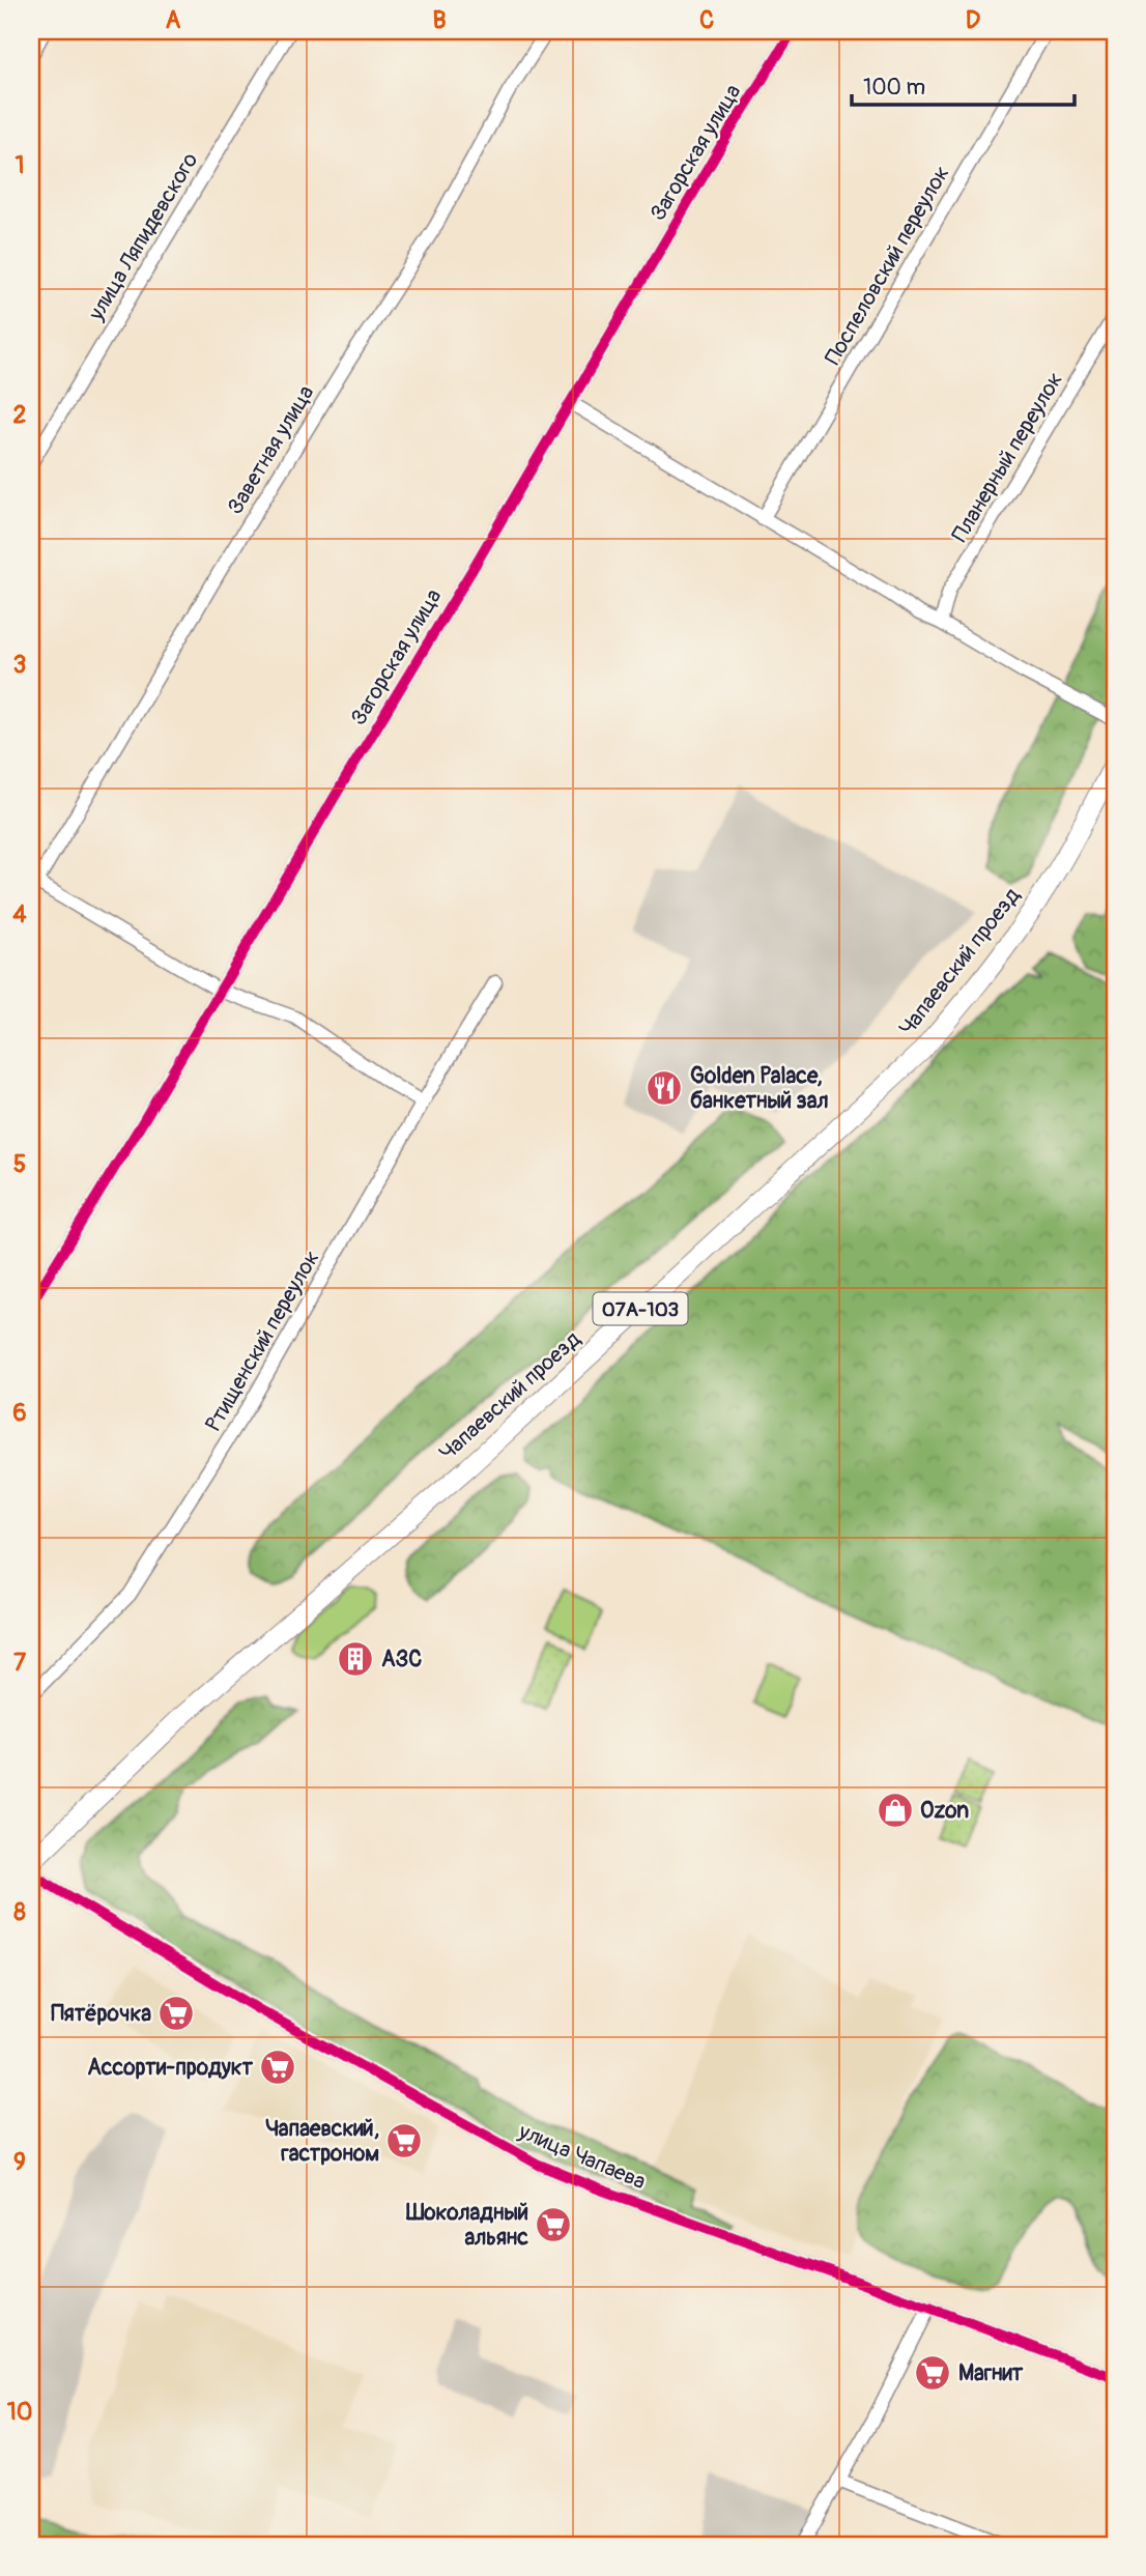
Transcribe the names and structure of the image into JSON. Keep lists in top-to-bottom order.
{
  "streets": {
    "main road": ["Чапаевский проезд", "07А-103"],
    "street": [
      "Загорская улица",
      "улица Ляпидевского",
      "Поспеловский переулок",
      "Заветная улица",
      "Планерный переулок",
      "Ртищенский переулок",
      "улица Чапаева"
    ]
  },
  "places": {
    "restaurant": ["Golden Palace, банкетный зал"],
    "building": ["АЗС"],
    "shop": ["Ozon"],
    "supermarket": [
      "Пятёрочка",
      "Ассорти-продукт",
      "Чапаевский, гастроном",
      "Шоколадный альянс",
      "Магнит"
    ]
  },
  "scale_bar": "100 m",
  "grid": {
    "columns": [
      "A",
      "B",
      "C",
      "D"
    ],
    "rows": [
      "1",
      "2",
      "3",
      "4",
      "5",
      "6",
      "7",
      "8",
      "9",
      "10"
    ]
  }
}
